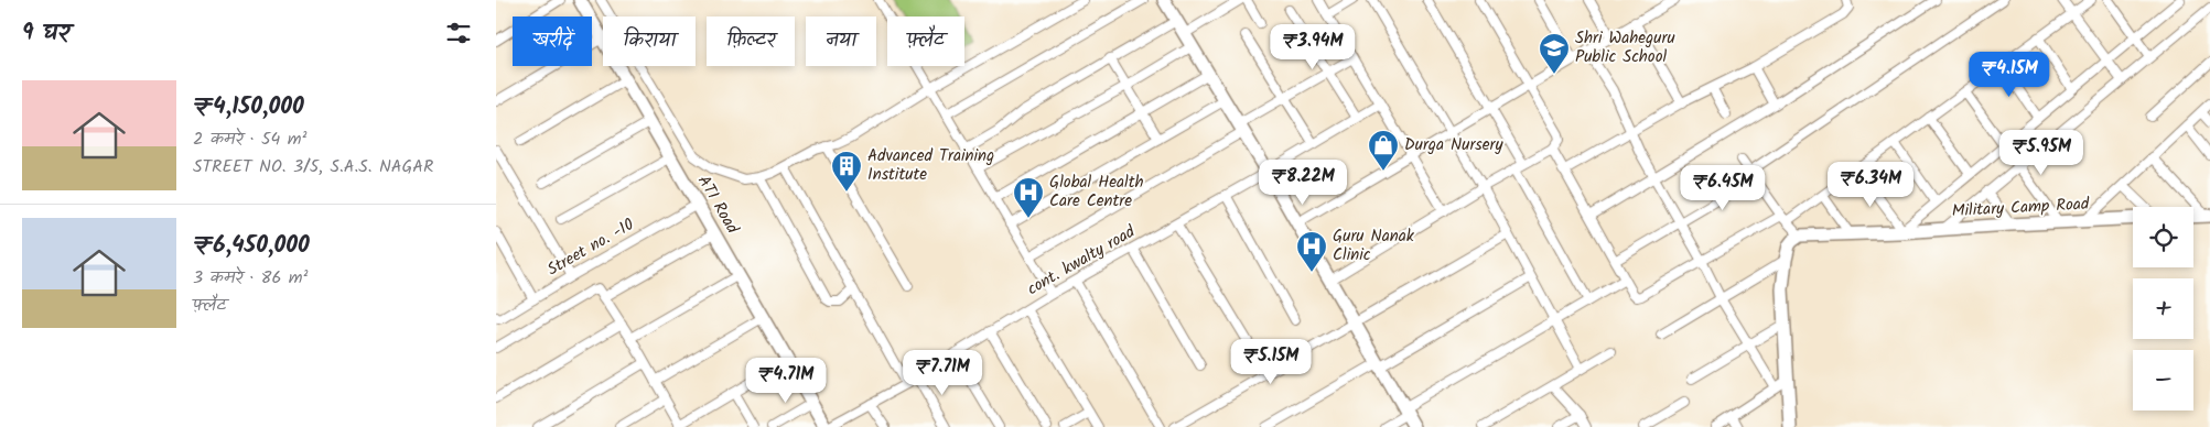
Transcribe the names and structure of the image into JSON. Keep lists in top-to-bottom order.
{
  "streets": {
    "street": [
      "ATI Road",
      "Military Camp Road",
      "Street no. -10",
      "cont. kwalty road"
    ]
  },
  "crossings": [
    ["ATI Road", "Street no. -10"],
    ["ATI Road", "cont. kwalty road"]
  ],
  "places": {
    "school or university": ["Shri Waheguru Public School"],
    "shop": ["Durga Nursery"],
    "building": ["Advanced Training Institute"],
    "hospital": ["Global Health Care Centre", "Guru Nanak Clinic"]
  },
  "page": {
    "heading": "9 घर",
    "chip": [
      "खरीदें",
      "किराया",
      "फ़िल्टर",
      "नया",
      "फ़्लैट"
    ],
    "price": [
      "₹3.94M",
      "₹4.15M",
      "₹5.95M",
      "₹8.22M",
      "₹6.34M",
      "₹6.45M",
      "₹5.15M",
      "₹7.71M",
      "₹4.71M"
    ],
    "list": [
      {
        "name": "₹4,150,000",
        "note": "2 कमरे · 54 m² · STREET NO. 3/5, S.A.S. NAGAR"
      },
      {
        "name": "₹6,450,000",
        "note": "3 कमरे · 86 m² · फ़्लैट"
      }
    ],
    "map_buttons": ["+", "−"]
  }
}
